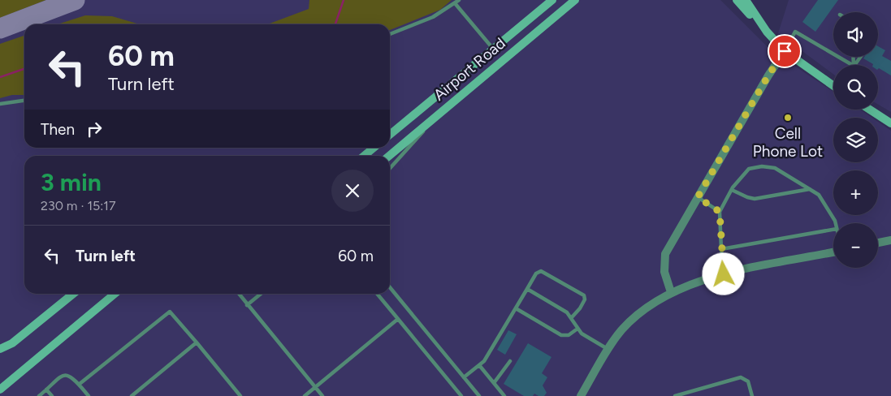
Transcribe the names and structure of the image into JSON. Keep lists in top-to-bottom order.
{
  "streets": {
    "main road": ["Airport Road"]
  },
  "places": ["Cell Phone Lot"],
  "page": {
    "map_buttons": ["+", "−"],
    "turn": ["60 m", "Turn left"],
    "then": "Then",
    "heading": ["3 min", "230 m · 15:17"],
    "list": [
      {
        "name": "Turn left",
        "value": "60 m"
      }
    ]
  }
}
